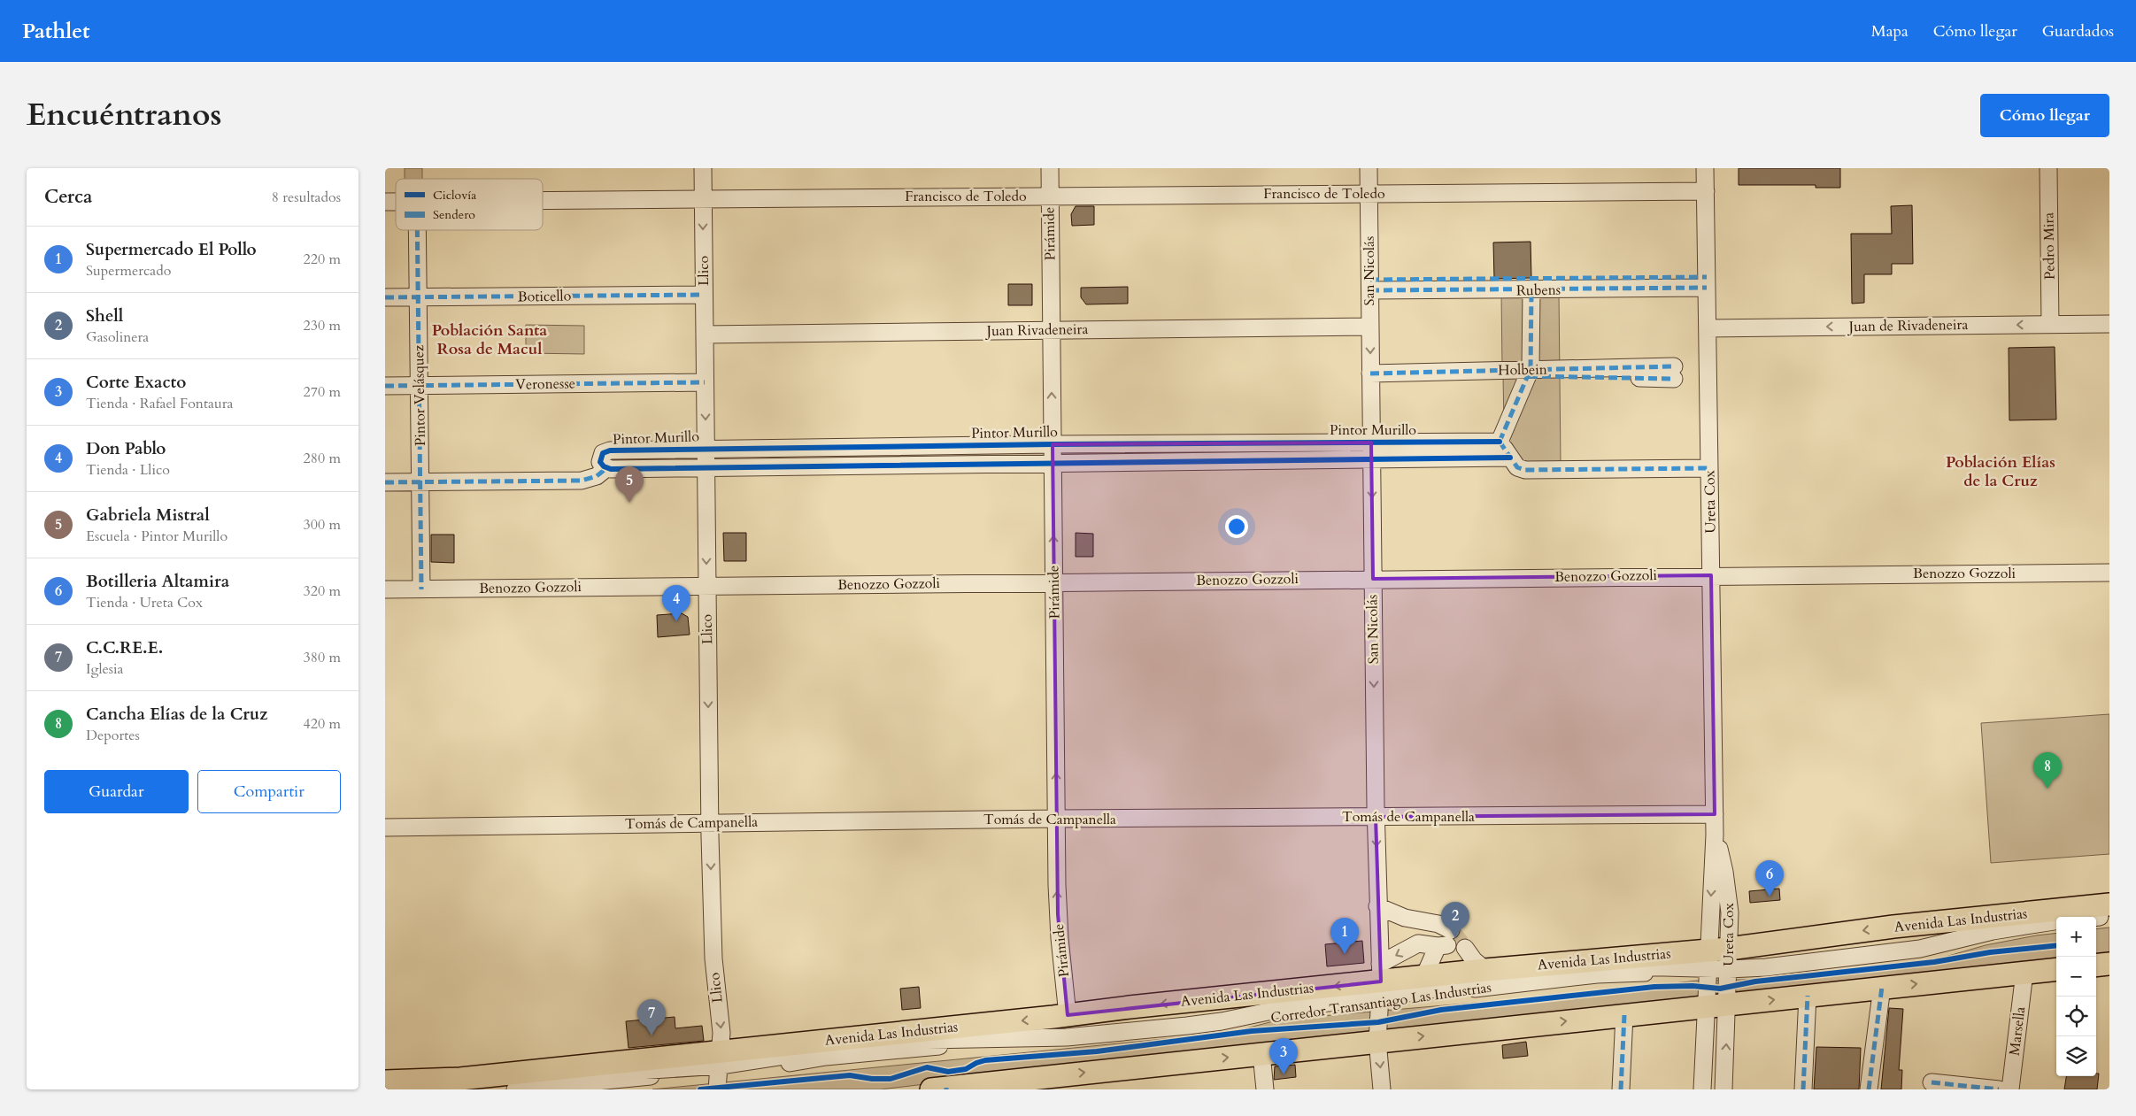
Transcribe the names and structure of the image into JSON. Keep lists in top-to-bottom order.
{
  "streets": {
    "main road": ["Avenida Las Industrias"],
    "street": [
      "Francisco de Toledo",
      "Pirámide",
      "Pedro Mira",
      "Llico",
      "San Nicolás",
      "Rubens",
      "Boticello",
      "Juan de Rivadeneira",
      "Juan Rivadeneira",
      "Holbein",
      "Veronesse",
      "Pintor Velásquez",
      "Pintor Murillo",
      "Ureta Cox",
      "Benozzo Gozzoli",
      "Tomás de Campanella",
      "Corredor Transantiago Las Industrias",
      "Marsella"
    ]
  },
  "crossings": [
    ["Francisco de Toledo", "Pirámide"],
    ["Francisco de Toledo", "Llico"],
    ["Francisco de Toledo", "San Nicolás"],
    ["Francisco de Toledo", "Ureta Cox"],
    ["Pirámide", "Juan Rivadeneira"],
    ["Pirámide", "Pintor Murillo"],
    ["Pirámide", "Benozzo Gozzoli"],
    ["Pirámide", "Tomás de Campanella"],
    ["Pirámide", "Avenida Las Industrias"],
    ["Pedro Mira", "Juan de Rivadeneira"],
    ["Llico", "Boticello"],
    ["Llico", "Juan Rivadeneira"],
    ["Llico", "Veronesse"],
    ["Llico", "Pintor Murillo"],
    ["Llico", "Benozzo Gozzoli"],
    ["Llico", "Tomás de Campanella"],
    ["Llico", "Avenida Las Industrias"],
    ["Llico", "Corredor Transantiago Las Industrias"],
    ["San Nicolás", "Rubens"],
    ["San Nicolás", "Juan Rivadeneira"],
    ["San Nicolás", "Holbein"],
    ["San Nicolás", "Pintor Murillo"],
    ["San Nicolás", "Benozzo Gozzoli"],
    ["San Nicolás", "Tomás de Campanella"],
    ["San Nicolás", "Avenida Las Industrias"],
    ["San Nicolás", "Corredor Transantiago Las Industrias"],
    ["Rubens", "Ureta Cox"],
    ["Boticello", "Pintor Velásquez"],
    ["Juan de Rivadeneira", "Ureta Cox"],
    ["Veronesse", "Pintor Velásquez"],
    ["Pintor Velásquez", "Pintor Murillo"],
    ["Pintor Velásquez", "Benozzo Gozzoli"],
    ["Ureta Cox", "Benozzo Gozzoli"],
    ["Ureta Cox", "Tomás de Campanella"],
    ["Ureta Cox", "Avenida Las Industrias"],
    ["Ureta Cox", "Corredor Transantiago Las Industrias"],
    ["Avenida Las Industrias", "Corredor Transantiago Las Industrias"]
  ],
  "one_way": [
    "Pirámide",
    "Llico",
    "San Nicolás",
    "Juan de Rivadeneira"
  ],
  "districts": ["Población Santa Rosa de Macul", "Población Elías de la Cruz"],
  "legend": ["Ciclovía", "Sendero"],
  "page": {
    "header": "Pathlet",
    "nav": ["Mapa", "Cómo llegar", "Guardados"],
    "title": "Encuéntranos",
    "buttons": [
      "Cómo llegar",
      ["Guardar", "Compartir"]
    ],
    "heading": ["Cerca", "8 resultados"],
    "list": [
      {
        "mark": "1",
        "name": "Supermercado El Pollo",
        "note": "Supermercado",
        "value": "220 m"
      },
      {
        "mark": "2",
        "name": "Shell",
        "note": "Gasolinera",
        "value": "230 m"
      },
      {
        "mark": "3",
        "name": "Corte Exacto",
        "note": "Tienda · Rafael Fontaura",
        "value": "270 m"
      },
      {
        "mark": "4",
        "name": "Don Pablo",
        "note": "Tienda · Llico",
        "value": "280 m"
      },
      {
        "mark": "5",
        "name": "Gabriela Mistral",
        "note": "Escuela · Pintor Murillo",
        "value": "300 m"
      },
      {
        "mark": "6",
        "name": "Botilleria Altamira",
        "note": "Tienda · Ureta Cox",
        "value": "320 m"
      },
      {
        "mark": "7",
        "name": "C.C.RE.E.",
        "note": "Iglesia",
        "value": "380 m"
      },
      {
        "mark": "8",
        "name": "Cancha Elías de la Cruz",
        "note": "Deportes",
        "value": "420 m"
      }
    ],
    "pins": [
      "5",
      "4",
      "8",
      "6",
      "2",
      "1",
      "7",
      "3"
    ],
    "map_buttons": ["+", "−"]
  }
}
